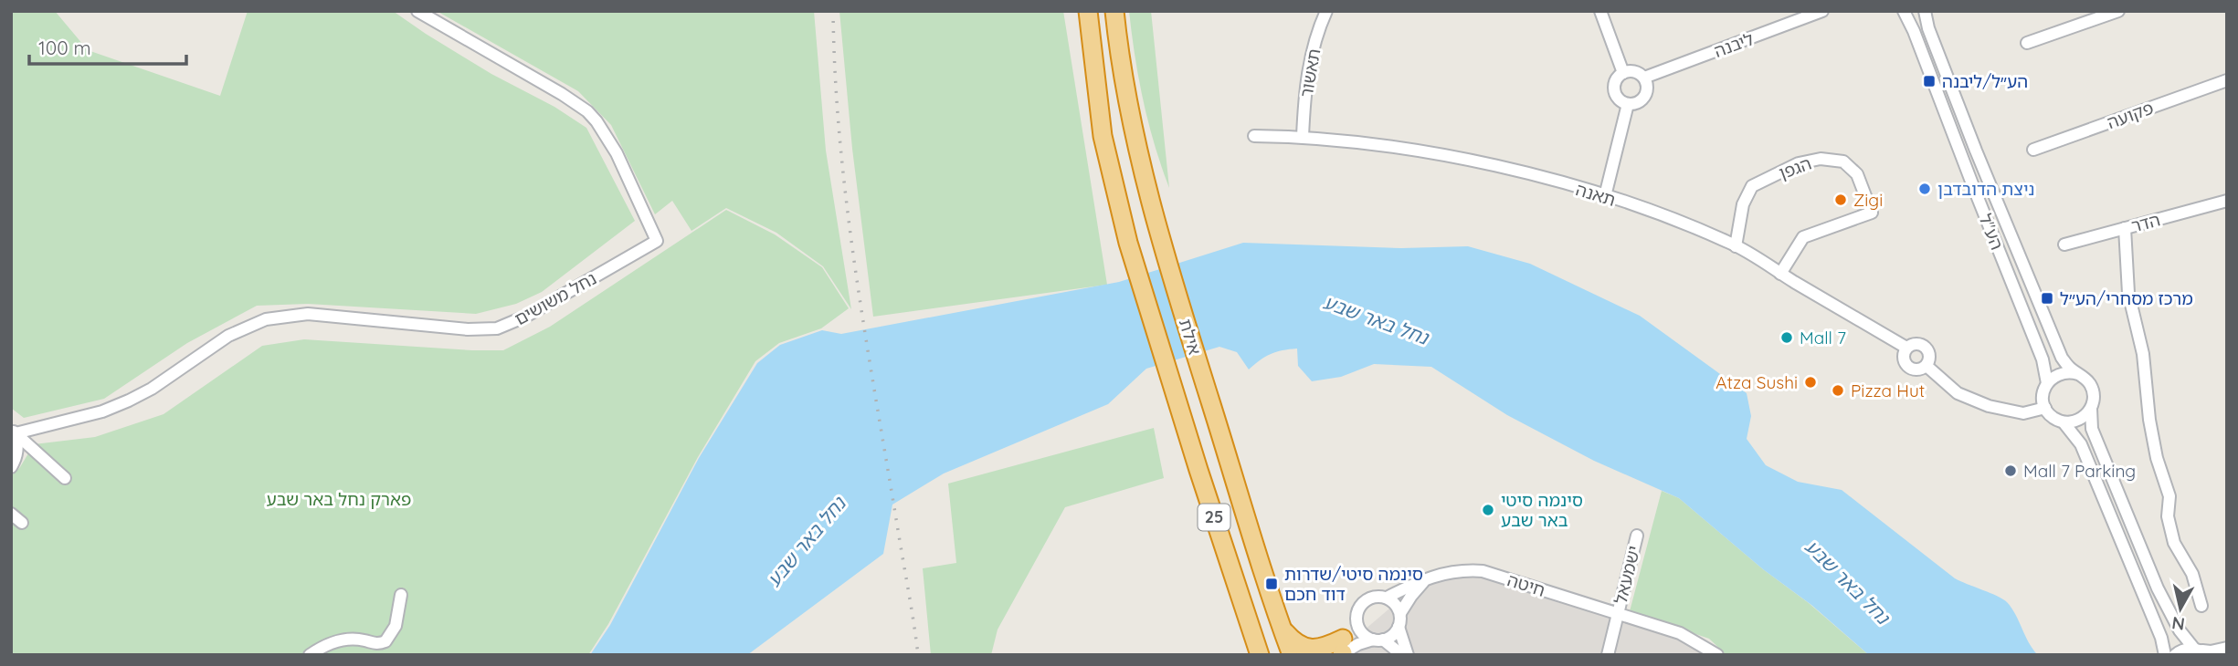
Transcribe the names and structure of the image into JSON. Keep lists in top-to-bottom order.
{
  "streets": {
    "highway": ["אילת", "25"],
    "street": [
      "ליבנה",
      "תאשור",
      "פקועה",
      "הגפן",
      "תאנה",
      "הדר",
      "הע\"ל",
      "נחל משושים",
      "ישמעאל",
      "חיטה"
    ]
  },
  "crossings": [
    ["תאשור", "תאנה"],
    ["הגפן", "תאנה"],
    ["ישמעאל", "חיטה"]
  ],
  "water": ["נחל באר שבע"],
  "parks": ["פארק נחל באר שבע"],
  "places": {
    "transit": ["הע״ל/ליבנה", "מרכז מסחרי/הע״ל", "סינמה סיטי/שדרות דוד חכם"],
    "other": [
      "ניצת הדובדבן",
      "Zigi",
      "Mall 7",
      "Atza Sushi",
      "Pizza Hut",
      "Mall 7 Parking",
      "סינמה סיטי באר שבע"
    ]
  },
  "scale_bar": "100 m",
  "north": "bottom"
}
